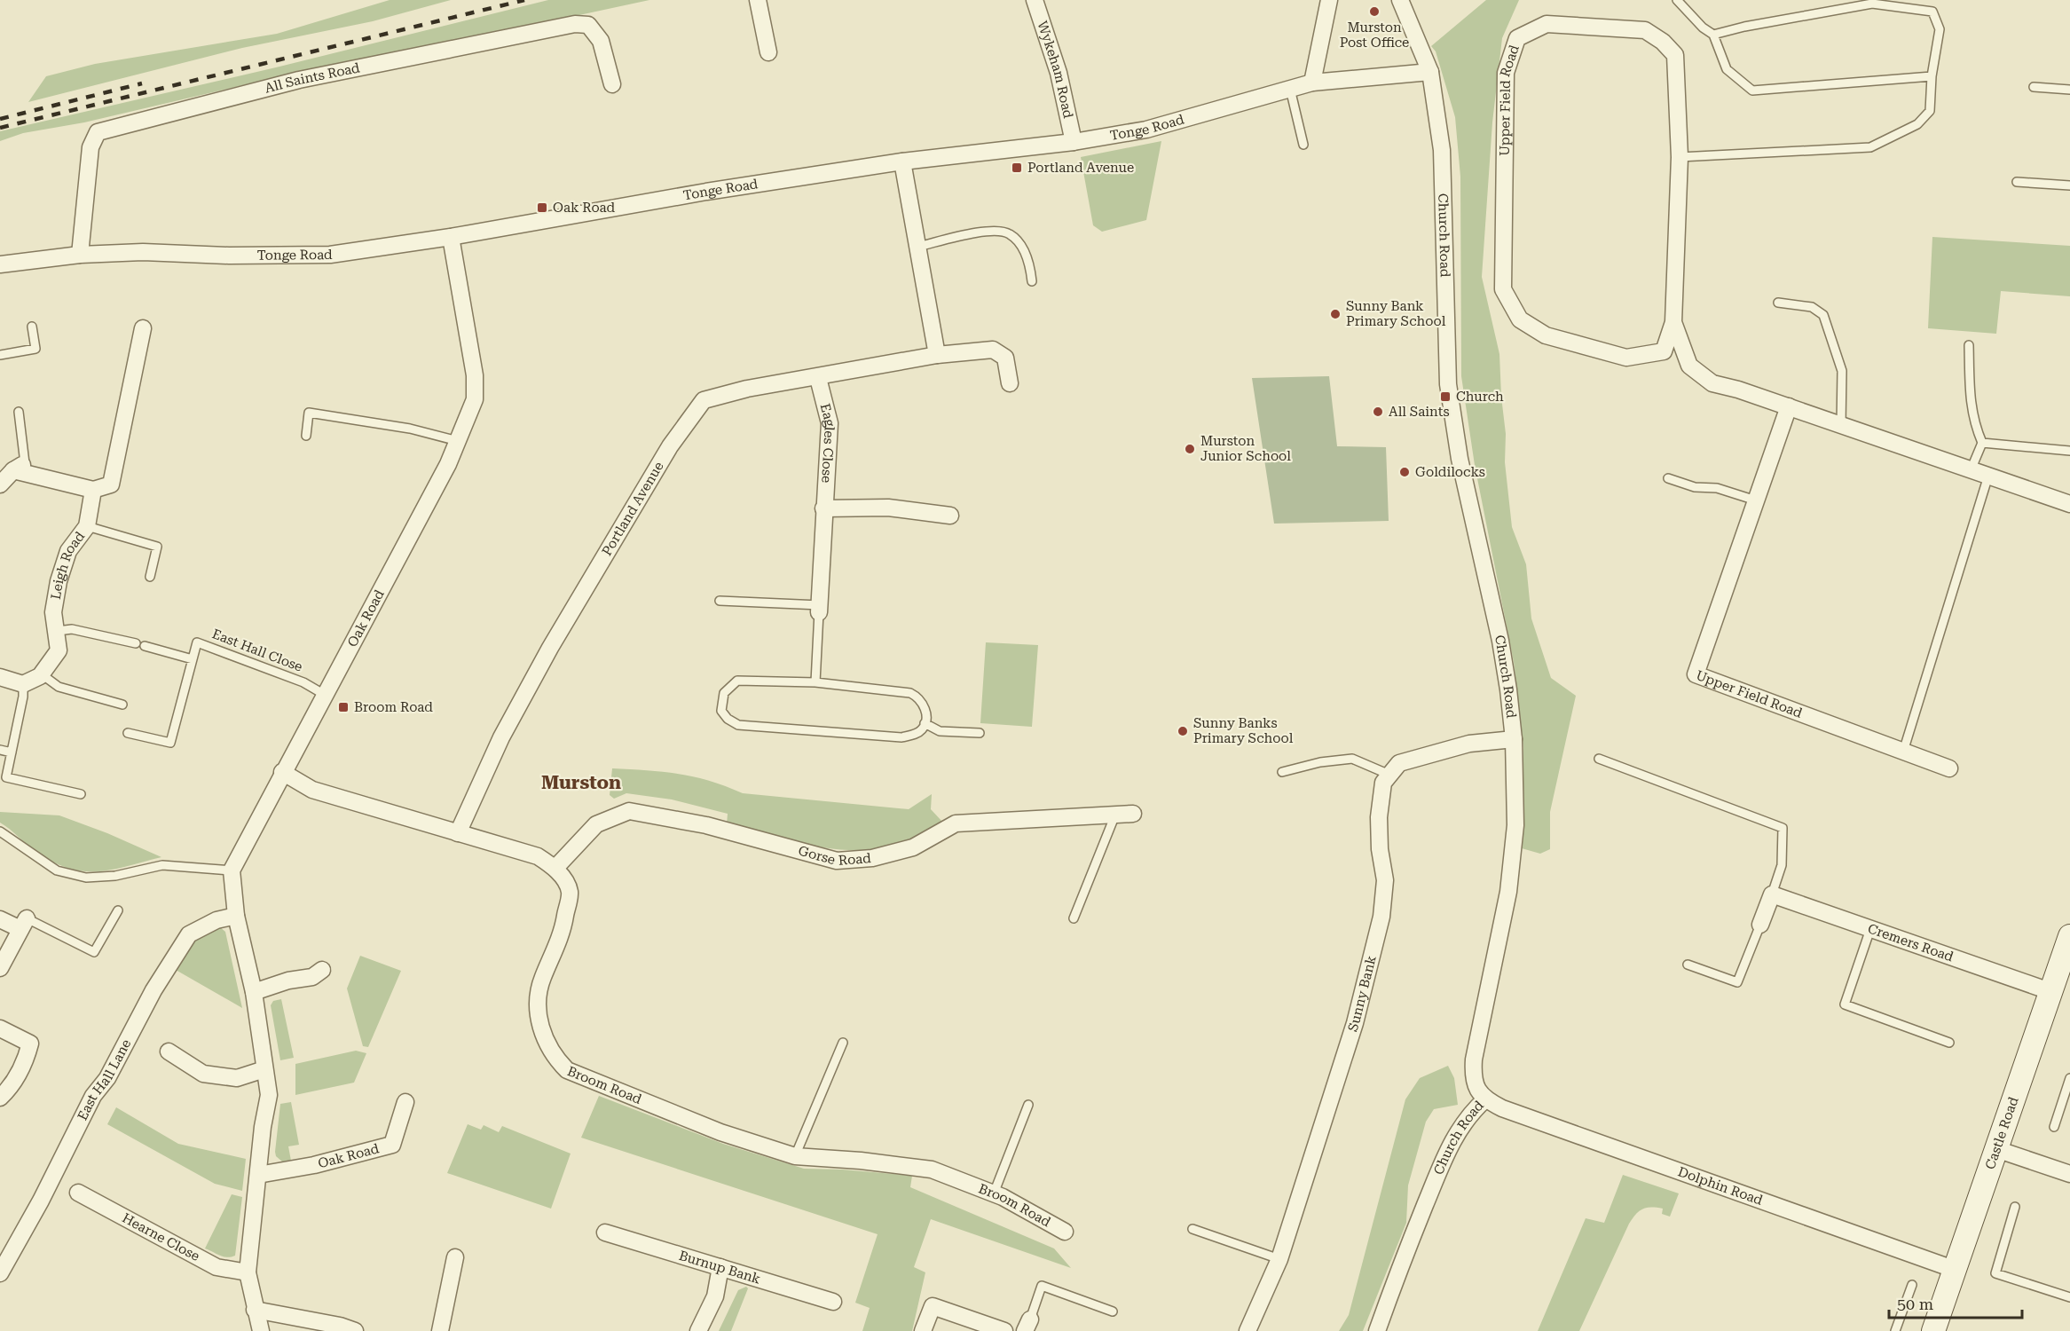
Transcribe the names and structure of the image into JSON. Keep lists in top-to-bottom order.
{
  "streets": {
    "main road": ["Castle Road"],
    "street": [
      "Wykeham Road",
      "All Saints Road",
      "Upper Field Road",
      "Tonge Road",
      "Church Road",
      "Eagles Close",
      "Portland Avenue",
      "Leigh Road",
      "Oak Road",
      "Gorse Road",
      "Cremers Road",
      "Sunny Bank",
      "East Hall Lane",
      "Broom Road",
      "Dolphin Road",
      "Hearne Close",
      "Burnup Bank"
    ],
    "lane": ["East Hall Close"]
  },
  "crossings": [
    ["Wykeham Road", "Tonge Road"],
    ["All Saints Road", "Tonge Road"],
    ["Tonge Road", "Church Road"],
    ["Tonge Road", "Oak Road"],
    ["Church Road", "Dolphin Road"],
    ["Eagles Close", "Portland Avenue"],
    ["Portland Avenue", "Broom Road"],
    ["Oak Road", "East Hall Close"],
    ["Oak Road", "Broom Road"],
    ["Gorse Road", "Broom Road"],
    ["Cremers Road", "Castle Road"],
    ["Castle Road", "Dolphin Road"]
  ],
  "districts": ["Murston"],
  "places": {
    "other": [
      "Murston Post Office",
      "Sunny Bank Primary School",
      "All Saints",
      "Murston Junior School",
      "Goldilocks",
      "Sunny Banks Primary School"
    ],
    "transit": [
      "Portland Avenue",
      "Oak Road",
      "Church",
      "Broom Road"
    ]
  },
  "scale_bar": "50 m"
}
